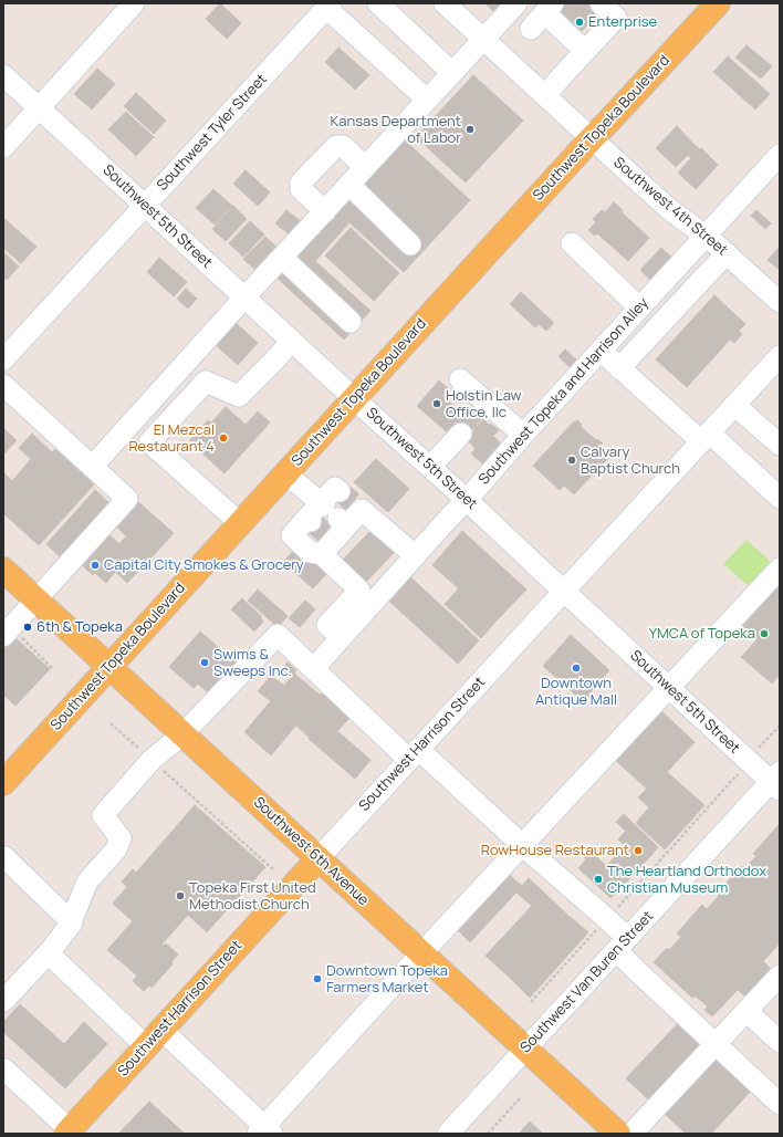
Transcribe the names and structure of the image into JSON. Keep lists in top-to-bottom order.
{
  "streets": {
    "main road": ["Southwest Topeka Boulevard", "Southwest Harrison Street", "Southwest 6th Avenue"],
    "street": [
      "Southwest Tyler Street",
      "Southwest 4th Street",
      "Southwest 5th Street",
      "Southwest Topeka and Harrison Alley",
      "Southwest Van Buren Street"
    ]
  },
  "crossings": [
    ["Southwest Topeka Boulevard", "Southwest 4th Street"],
    ["Southwest Topeka Boulevard", "Southwest 5th Street"],
    ["Southwest Topeka Boulevard", "Southwest 6th Avenue"],
    ["Southwest Tyler Street", "Southwest 5th Street"],
    ["Southwest 4th Street", "Southwest Topeka and Harrison Alley"],
    ["Southwest 5th Street", "Southwest Topeka and Harrison Alley"],
    ["Southwest 5th Street", "Southwest Harrison Street"],
    ["Southwest 5th Street", "Southwest Van Buren Street"],
    ["Southwest Harrison Street", "Southwest 6th Avenue"],
    ["Southwest 6th Avenue", "Southwest Van Buren Street"]
  ],
  "places": [
    "Enterprise",
    "Kansas Department of Labor",
    "Holstin Law Office, llc",
    "El Mezcal Restaurant 4",
    "Calvary Baptist Church",
    "Capital City Smokes & Grocery",
    "6th & Topeka",
    "YMCA of Topeka",
    "Swims & Sweeps Inc.",
    "Downtown Antique Mall",
    "RowHouse Restaurant",
    "The Heartland Orthodox Christian Museum",
    "Topeka First United Methodist Church",
    "Downtown Topeka Farmers Market"
  ]
}
